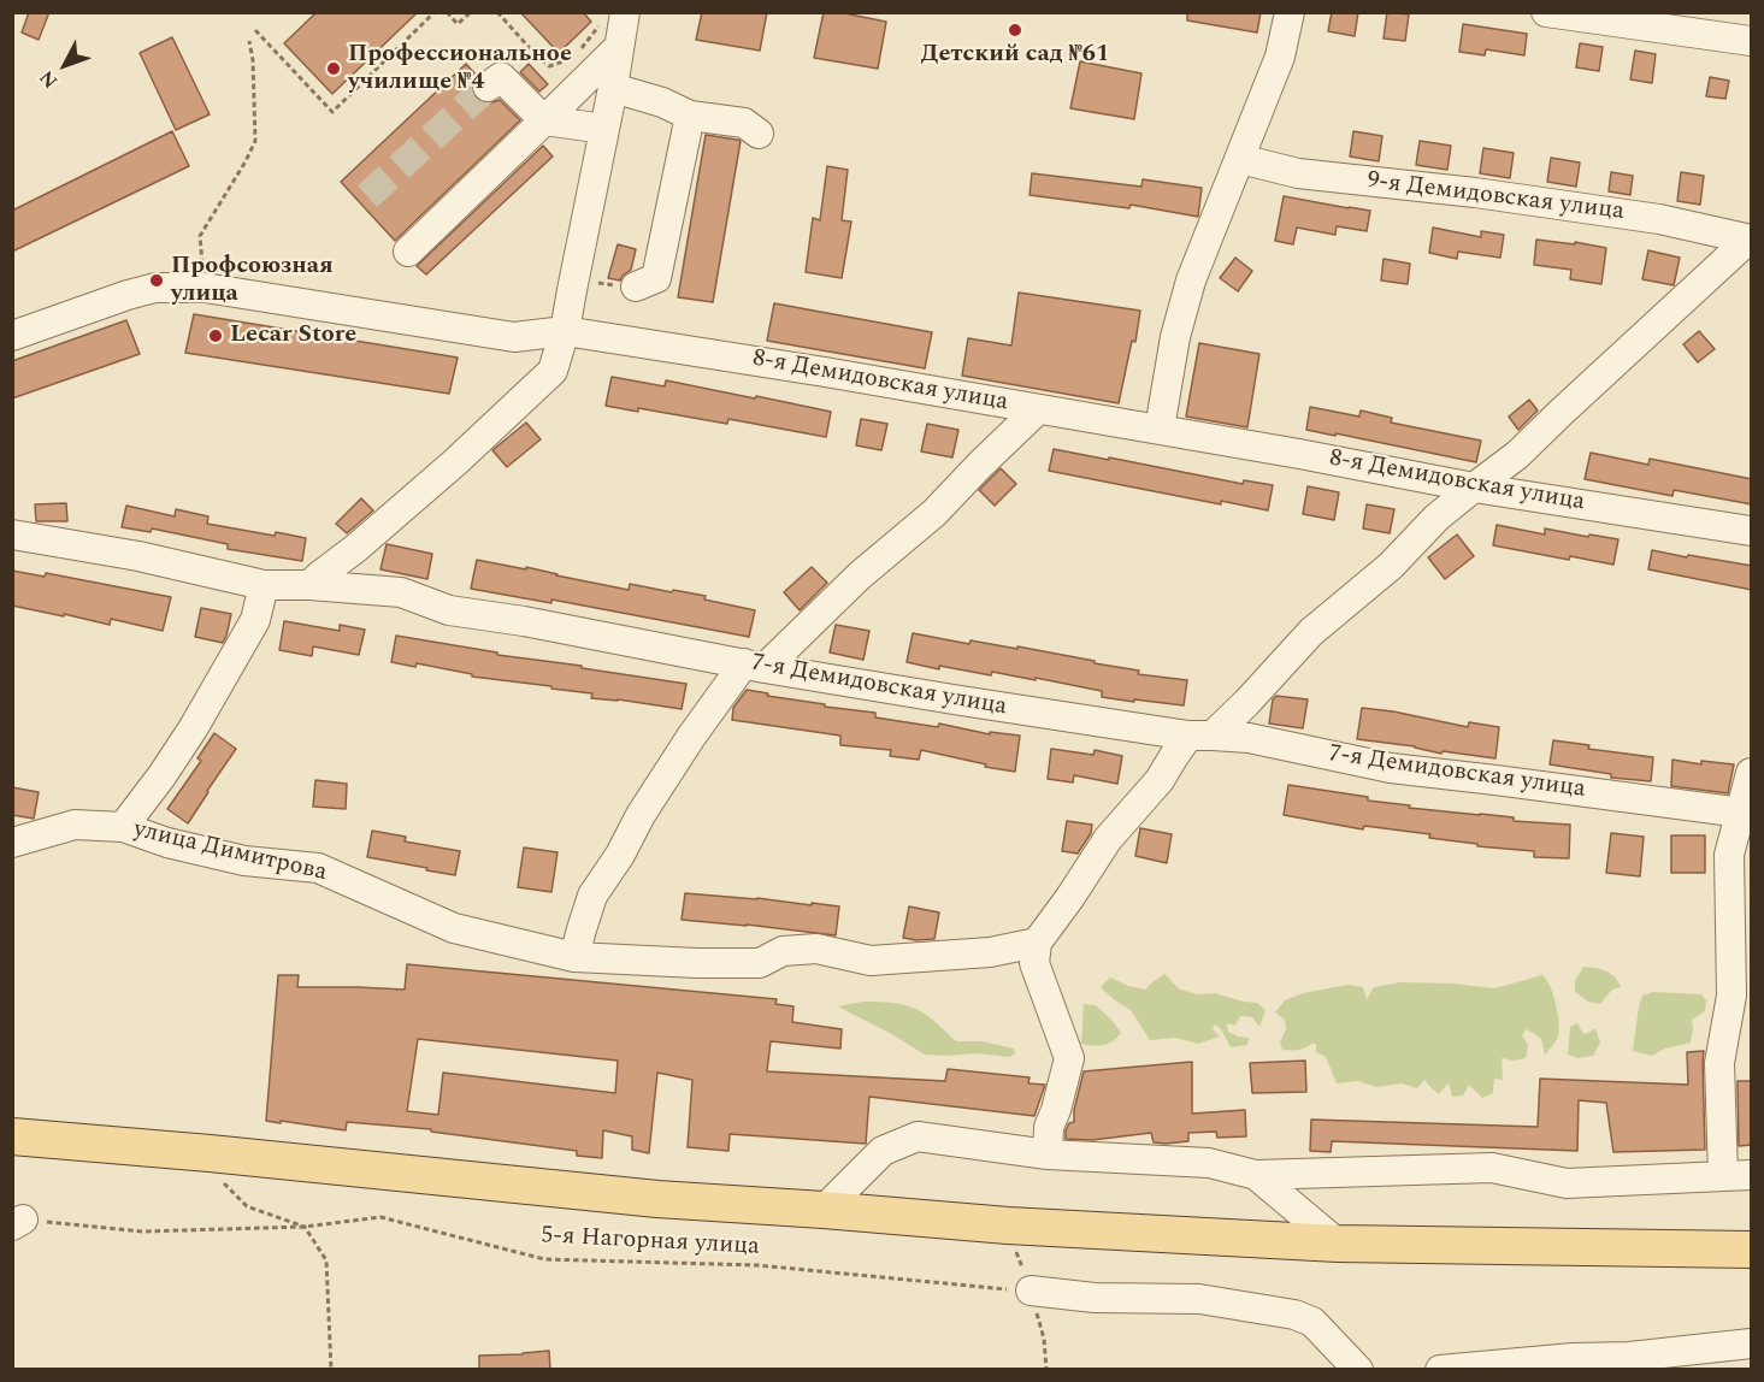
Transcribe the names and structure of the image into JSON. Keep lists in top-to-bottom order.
{
  "streets": {
    "street": [
      "9-я Демидовская улица",
      "8-я Демидовская улица",
      "7-я Демидовская улица",
      "улица Димитрова"
    ],
    "path": ["5-я Нагорная улица"]
  },
  "places": [
    "Детский сад №61",
    "Профессиональное училище №4",
    "Профсоюзная улица",
    "Lecar Store"
  ],
  "north": "bottom left"
}
